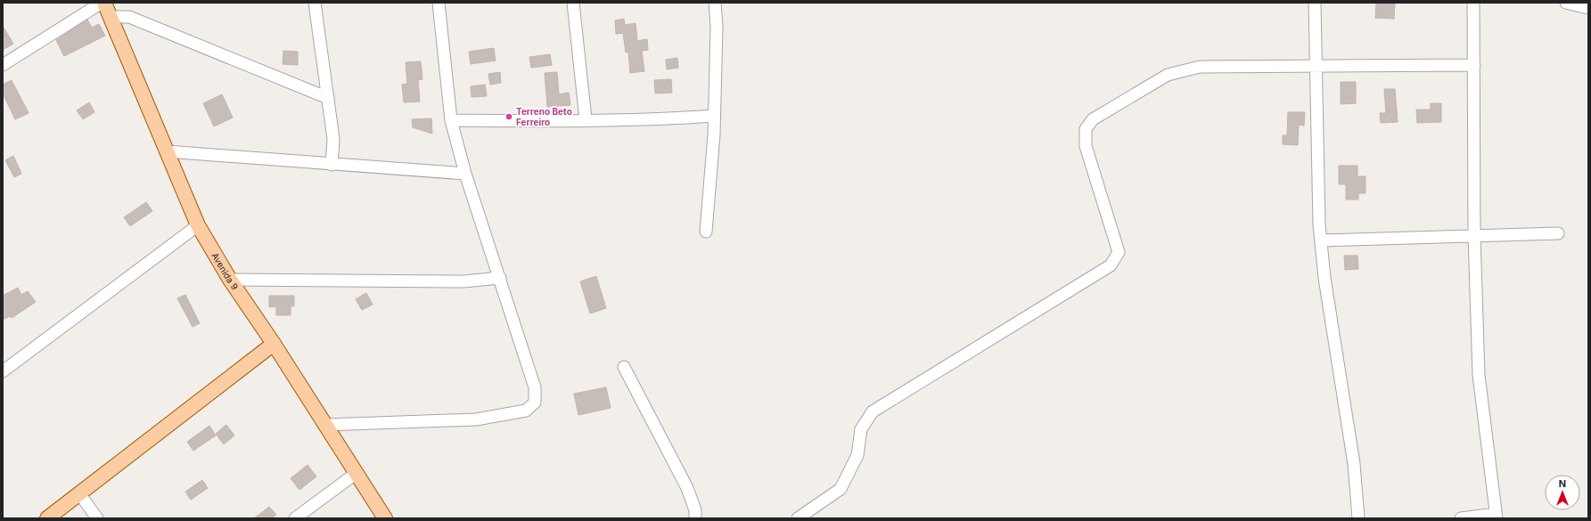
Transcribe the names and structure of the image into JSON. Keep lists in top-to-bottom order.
{
  "streets": {
    "main road": ["Avenida 9"]
  },
  "places": ["Terreno Beto Ferreiro"],
  "north": "top"
}
